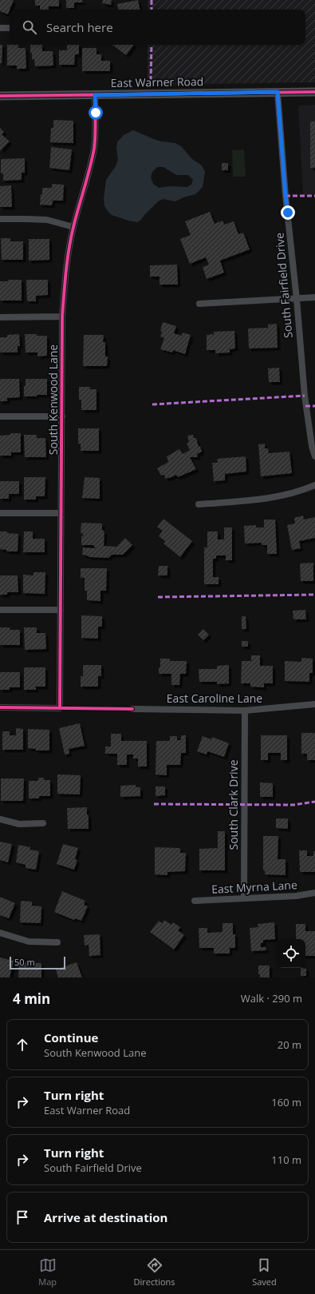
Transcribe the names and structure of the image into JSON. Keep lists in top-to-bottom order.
{
  "streets": {
    "main road": ["East Warner Road"],
    "street": [
      "South Fairfield Drive",
      "South Kenwood Lane",
      "East Caroline Lane",
      "South Clark Drive",
      "East Myrna Lane"
    ]
  },
  "crossings": [
    ["East Warner Road", "South Fairfield Drive"],
    ["East Warner Road", "South Kenwood Lane"],
    ["East Caroline Lane", "South Clark Drive"],
    ["South Clark Drive", "East Myrna Lane"]
  ],
  "scale_bar": "50 m",
  "page": {
    "search": "Search here",
    "scale": "50 m",
    "heading": ["4 min", "Walk · 290 m"],
    "list": [
      ["Continue", "South Kenwood Lane", "20 m"],
      ["Turn right", "East Warner Road", "160 m"],
      ["Turn right", "South Fairfield Drive", "110 m"],
      "Arrive at destination"
    ],
    "nav": ["Map", "Directions", "Saved"]
  }
}
